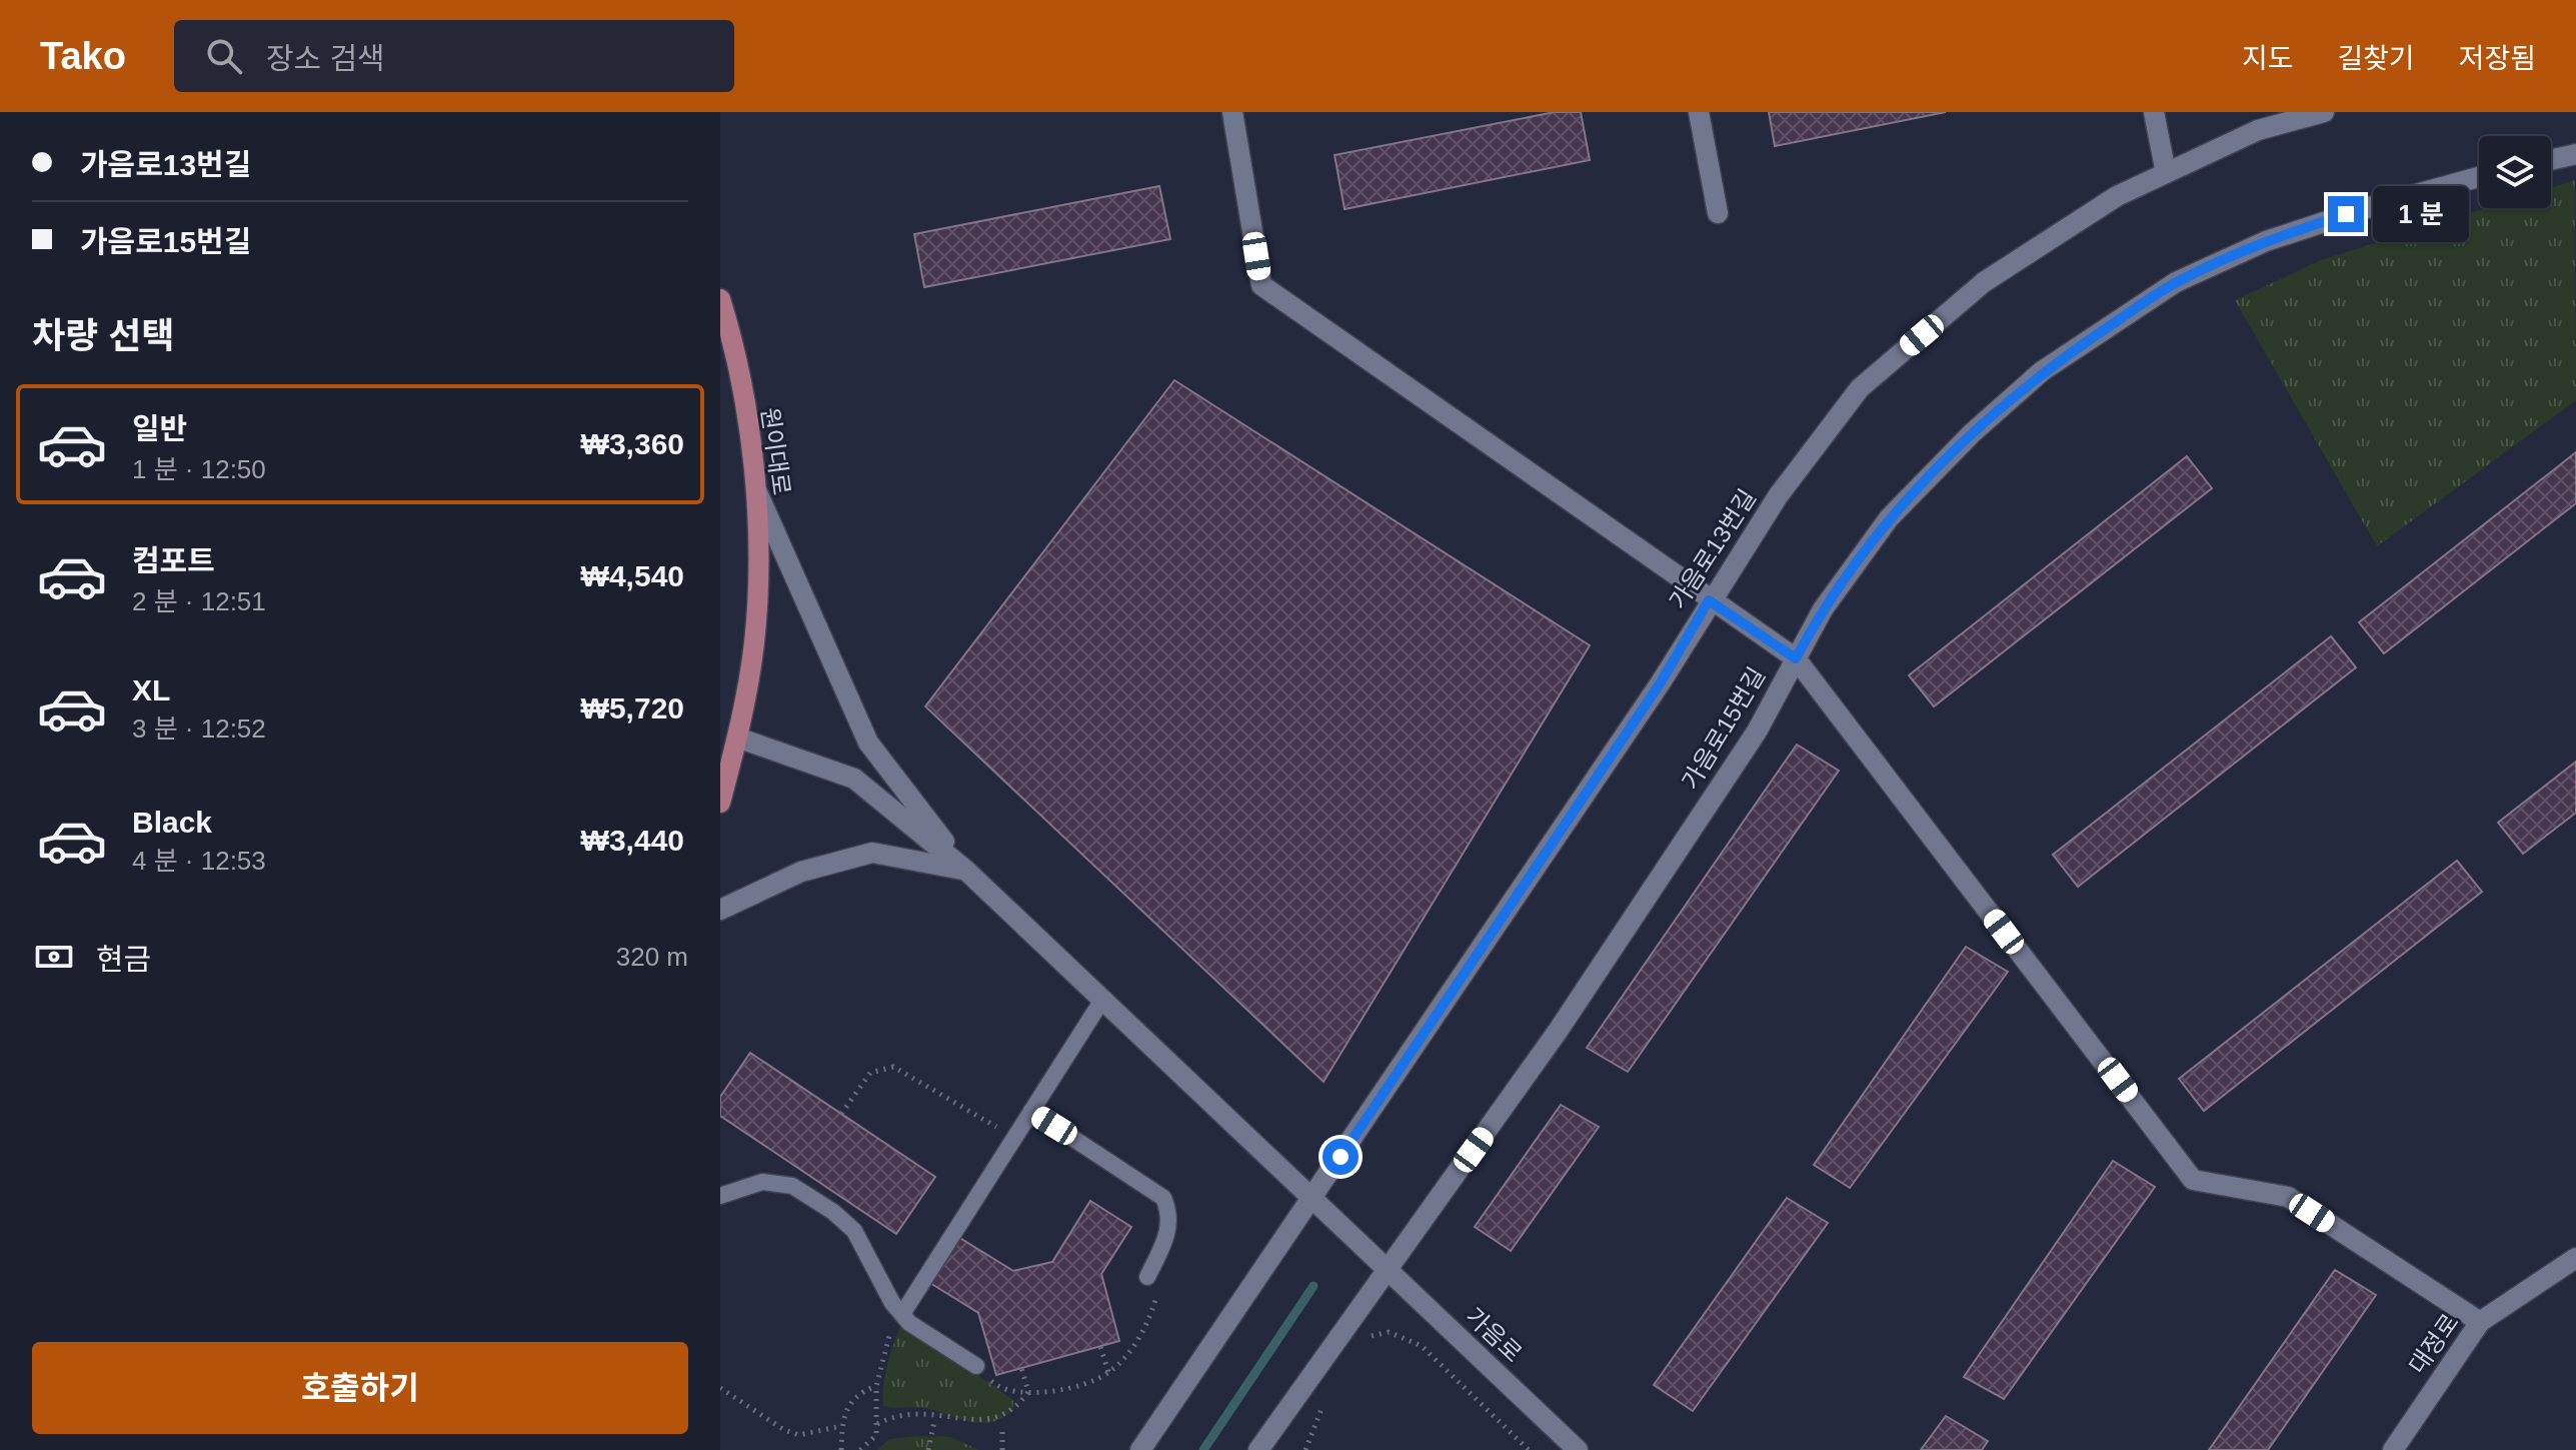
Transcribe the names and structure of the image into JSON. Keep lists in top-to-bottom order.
{
  "streets": {
    "main road": ["원이대로"],
    "street": [
      "가음로13번길",
      "가음로15번길",
      "가음로",
      "대정로"
    ]
  },
  "crossings": [
    ["가음로13번길", "가음로"],
    ["가음로15번길", "가음로"]
  ],
  "page": {
    "header": "Tako",
    "search": "장소 검색",
    "nav": ["지도", "길찾기", "저장됨"],
    "banner": ["가음로13번길", "가음로15번길"],
    "bubble": "1 분",
    "heading": "차량 선택",
    "list": [
      {
        "name": "일반",
        "note": "1 분 · 12:50",
        "value": "₩3,360"
      },
      {
        "name": "컴포트",
        "note": "2 분 · 12:51",
        "value": "₩4,540"
      },
      {
        "name": "XL",
        "note": "3 분 · 12:52",
        "value": "₩5,720"
      },
      {
        "name": "Black",
        "note": "4 분 · 12:53",
        "value": "₩3,440"
      }
    ],
    "pay": ["현금", "320 m"],
    "buttons": "호출하기"
  }
}
